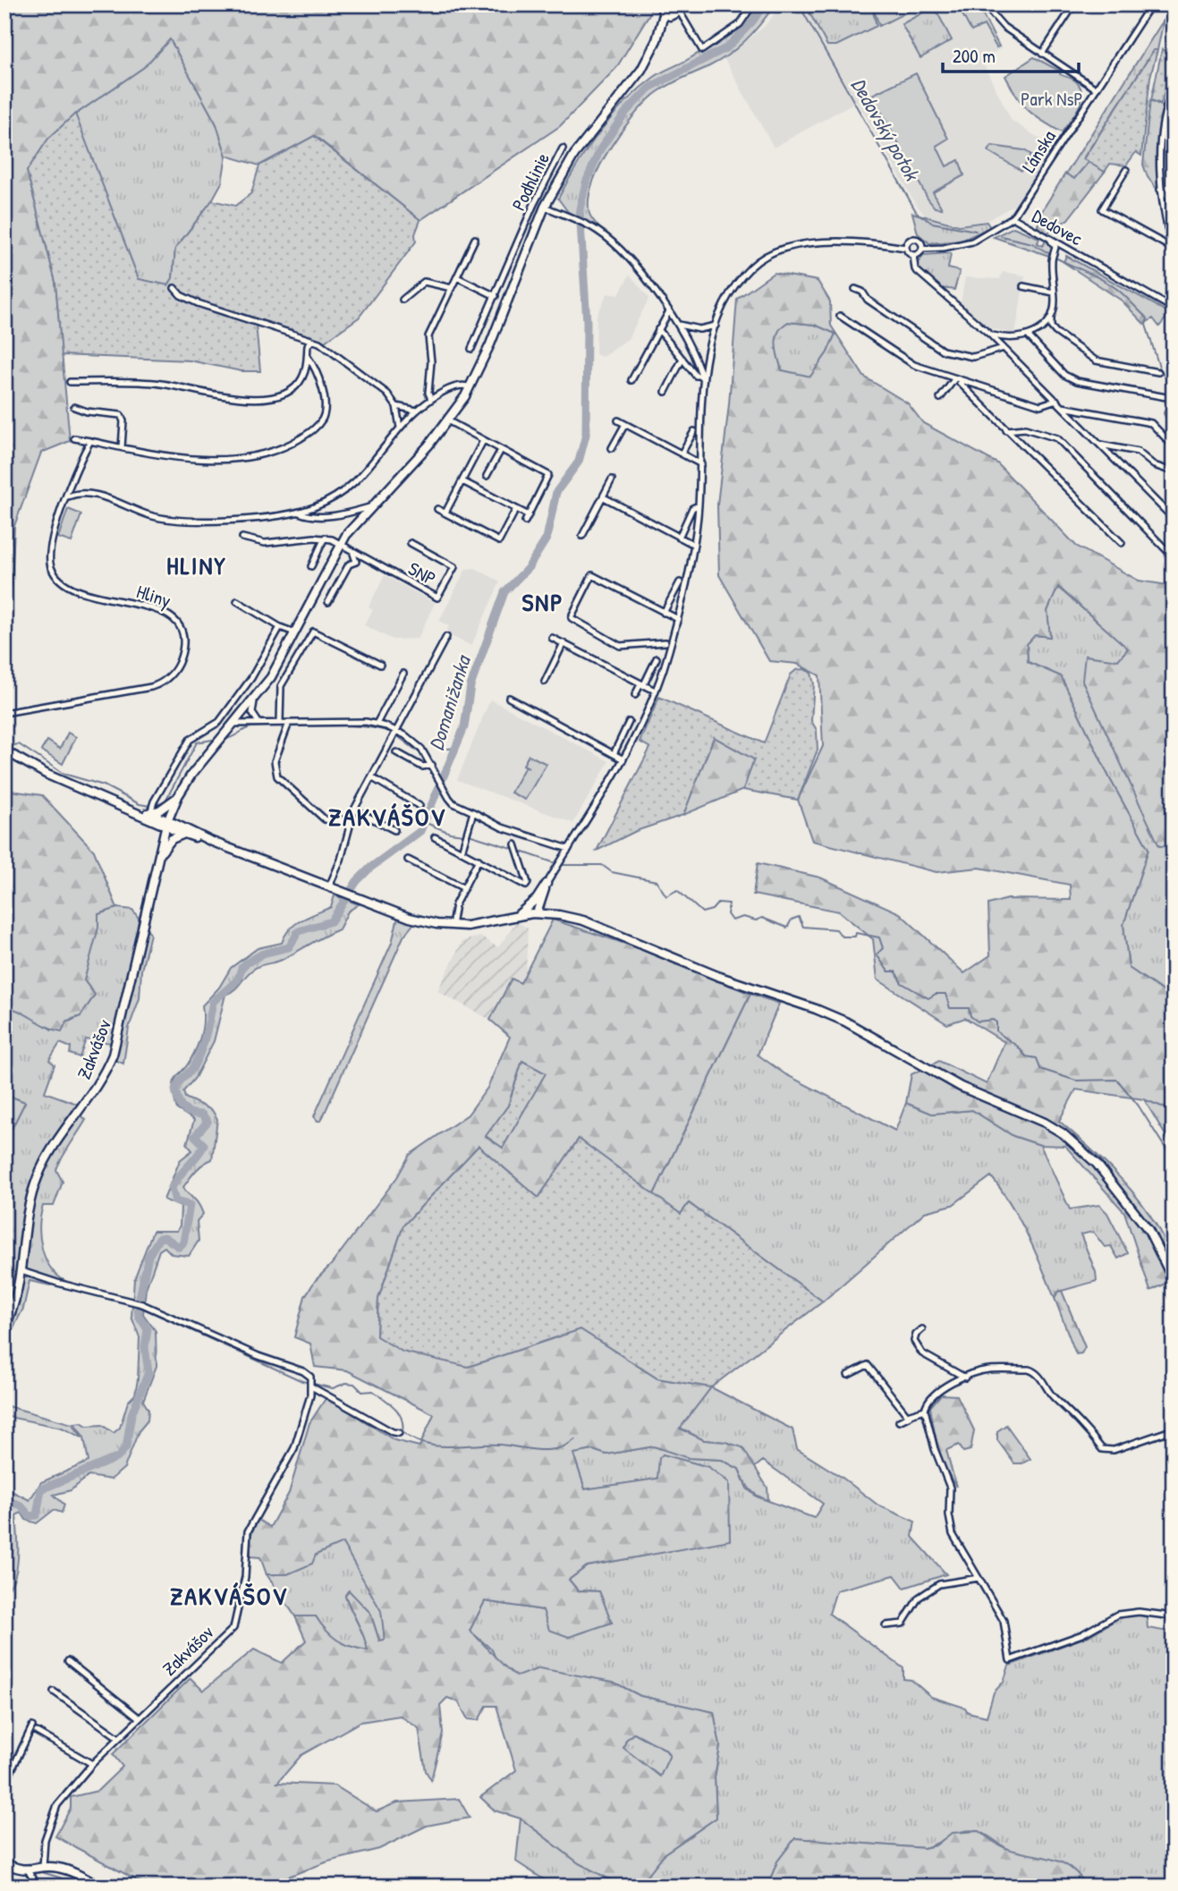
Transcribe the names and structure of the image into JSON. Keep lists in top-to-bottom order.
{
  "streets": {
    "street": [
      "Lánska",
      "Podhlinie",
      "Dedovec",
      "SNP",
      "Hliny",
      "Zakvášov"
    ]
  },
  "crossings": [
    ["Lánska", "Dedovec"]
  ],
  "districts": [
    "HLINY",
    "SNP",
    "ZAKVÁŠOV",
    "ZAKVÁŠOV"
  ],
  "water": ["Dedovský potok", "Domanižanka"],
  "parks": ["Park NsP"],
  "scale_bar": "200 m"
}
